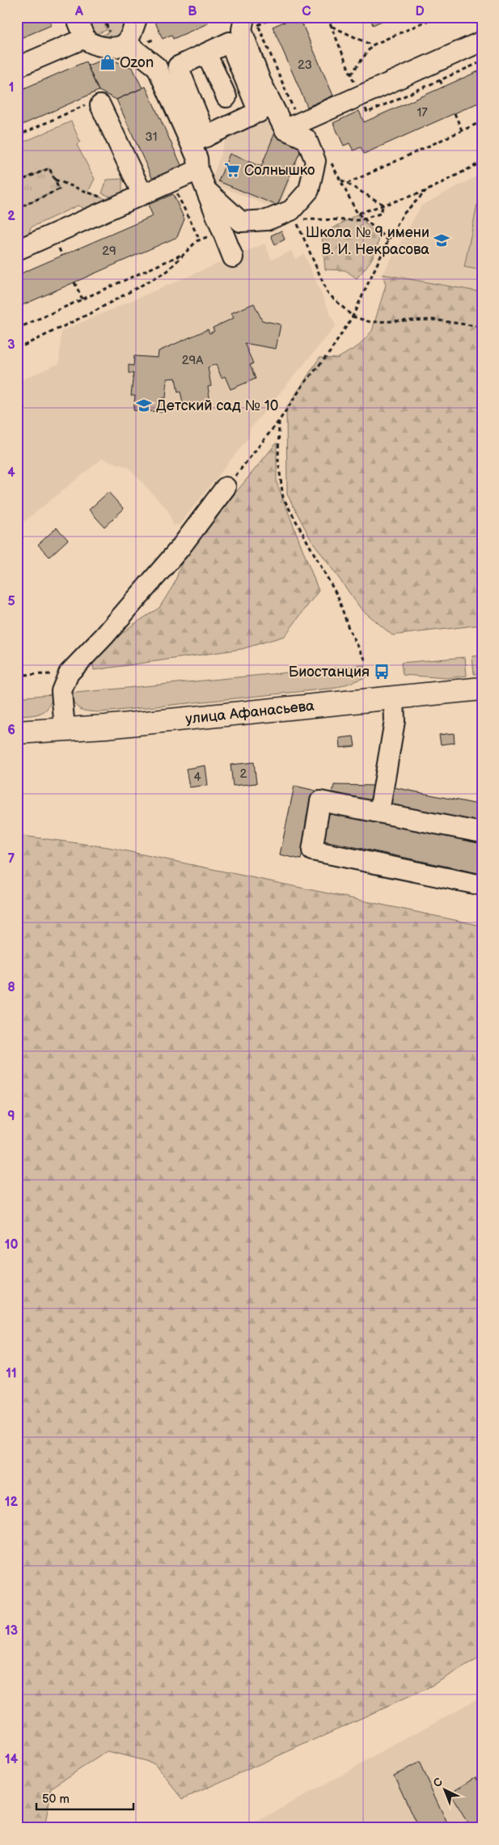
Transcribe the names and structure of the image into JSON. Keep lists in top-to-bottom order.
{
  "streets": {
    "main road": ["улица Афанасьева"]
  },
  "places": {
    "shop": ["Ozon"],
    "supermarket": ["Солнышко"],
    "school or university": ["Школа № 9 имени В. И. Некрасова", "Детский сад № 10"],
    "bus stop": ["Биостанция"]
  },
  "house_numbers": [
    "23",
    "17",
    "31",
    "29",
    "29А",
    "2",
    "4"
  ],
  "scale_bar": "50 m",
  "north": "top left",
  "grid": {
    "columns": [
      "A",
      "B",
      "C",
      "D"
    ],
    "rows": [
      "1",
      "2",
      "3",
      "4",
      "5",
      "6",
      "7",
      "8",
      "9",
      "10",
      "11",
      "12",
      "13",
      "14"
    ]
  }
}
